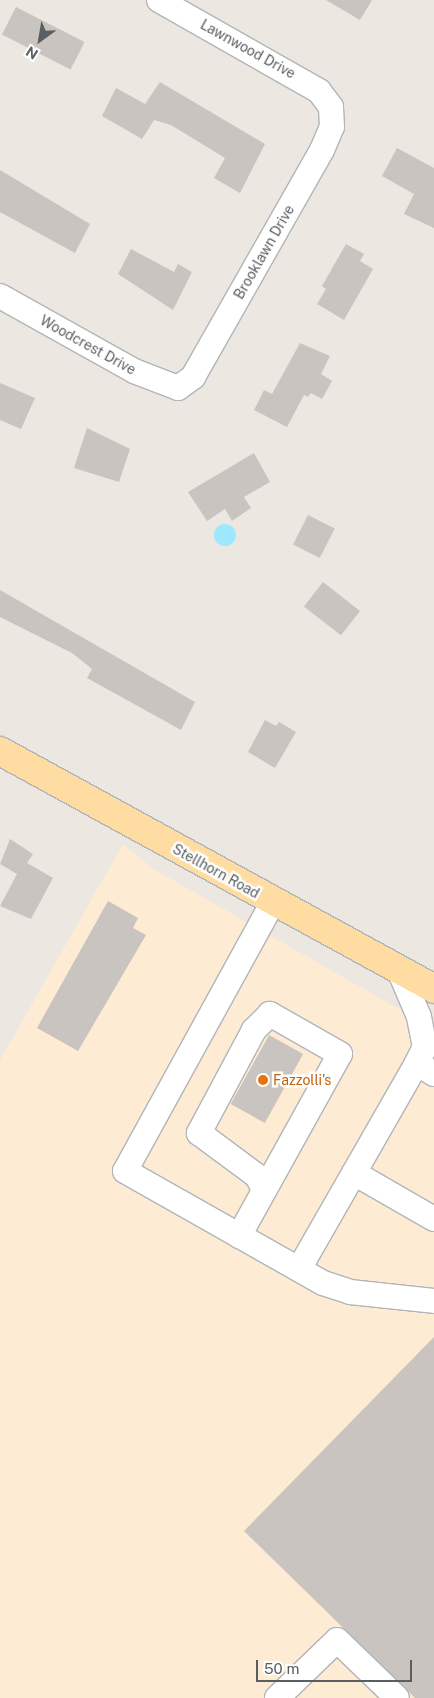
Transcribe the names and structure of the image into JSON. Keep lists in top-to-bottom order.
{
  "streets": {
    "main road": ["Stellhorn Road"],
    "street": ["Lawnwood Drive", "Brooklawn Drive", "Woodcrest Drive"]
  },
  "crossings": [
    ["Lawnwood Drive", "Brooklawn Drive"],
    ["Brooklawn Drive", "Woodcrest Drive"]
  ],
  "places": ["Fazzolli's"],
  "scale_bar": "50 m",
  "north": "bottom left"
}
